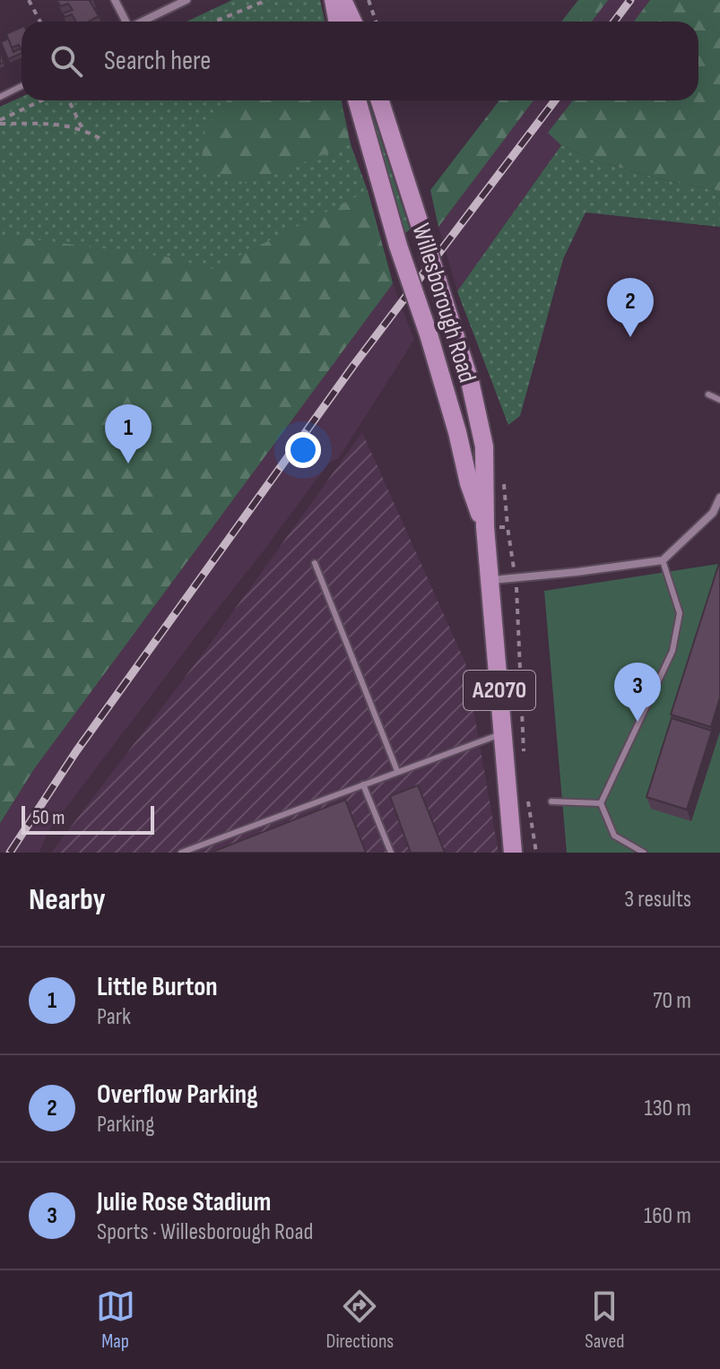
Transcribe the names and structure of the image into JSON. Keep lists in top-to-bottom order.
{
  "streets": {
    "main road": ["Willesborough Road", "A2070"]
  },
  "scale_bar": "50 m",
  "page": {
    "search": "Search here",
    "pins": ["2", "1", "3"],
    "scale": "50 m",
    "heading": ["Nearby", "3 results"],
    "list": [
      {
        "mark": "1",
        "name": "Little Burton",
        "note": "Park",
        "value": "70 m"
      },
      {
        "mark": "2",
        "name": "Overflow Parking",
        "note": "Parking",
        "value": "130 m"
      },
      {
        "mark": "3",
        "name": "Julie Rose Stadium",
        "note": "Sports · Willesborough Road",
        "value": "160 m"
      }
    ],
    "nav": ["Map", "Directions", "Saved"]
  }
}
